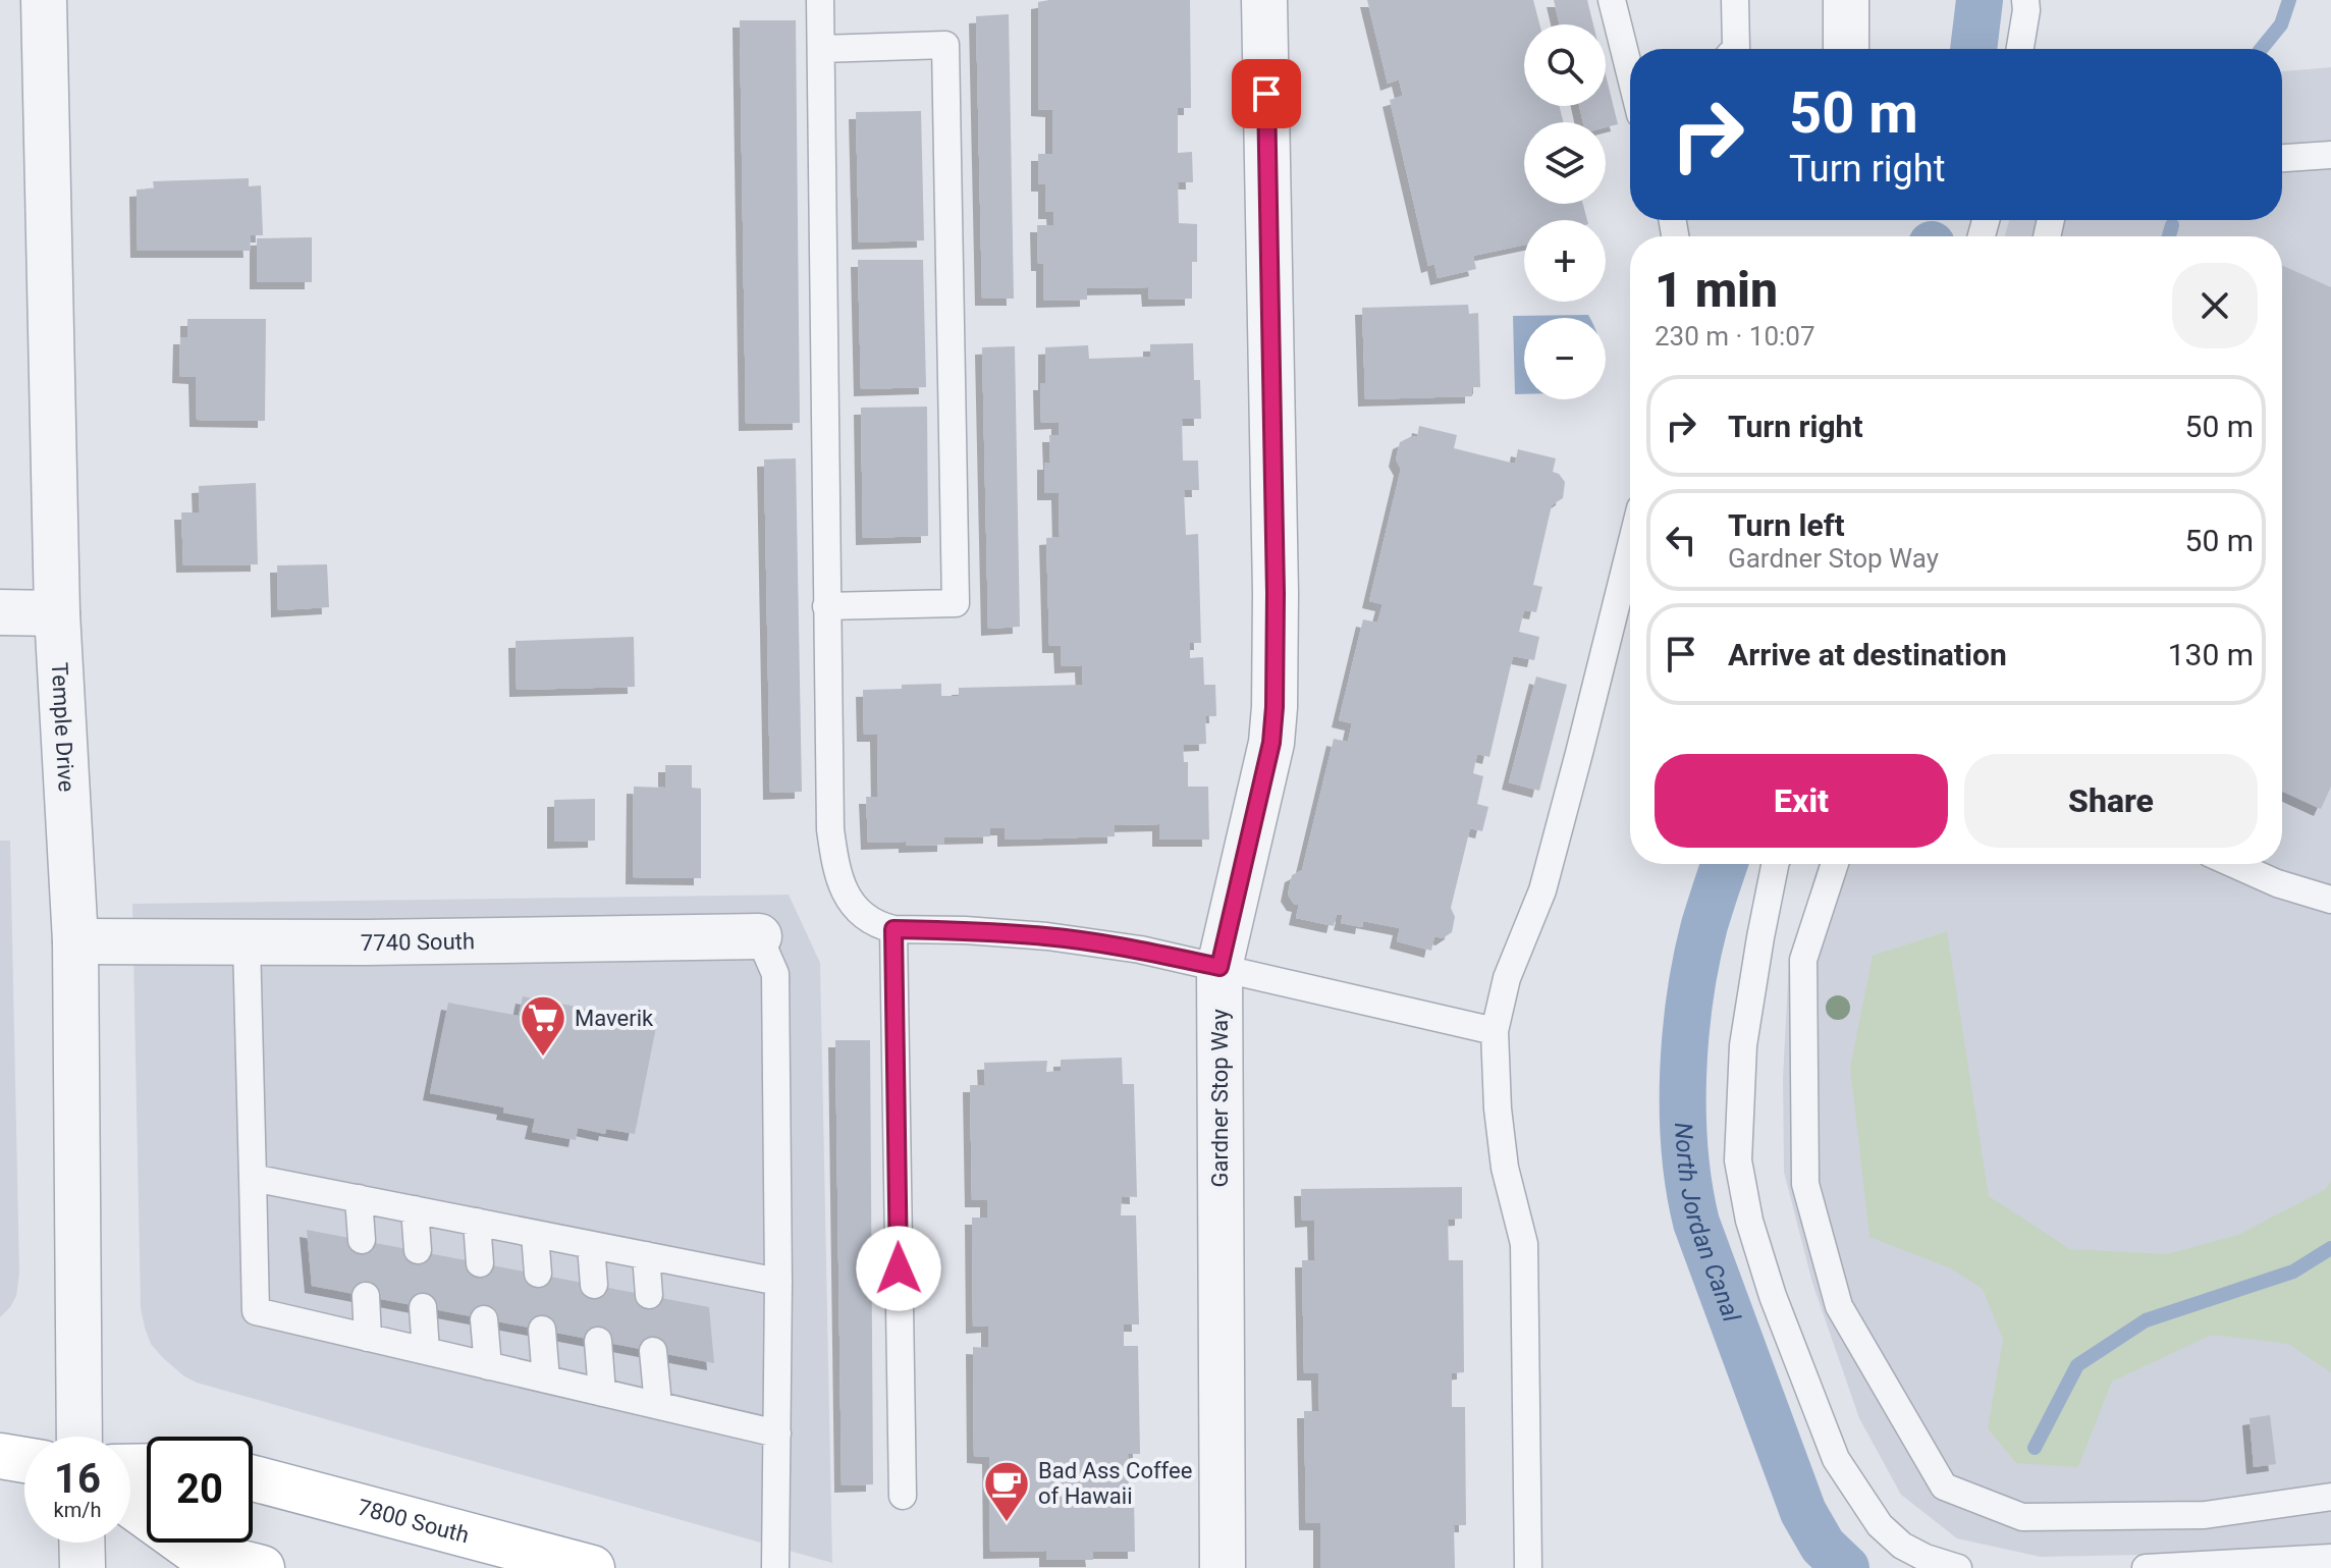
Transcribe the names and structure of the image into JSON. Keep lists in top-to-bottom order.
{
  "streets": {
    "main road": ["7800 South"],
    "street": ["Temple Drive", "7740 South", "Gardner Stop Way"]
  },
  "crossings": [
    ["Temple Drive", "7740 South"]
  ],
  "water": ["North Jordan Canal"],
  "places": {
    "supermarket": ["Maverik"],
    "cafe": ["Bad Ass Coffee of Hawaii"]
  },
  "page": {
    "map_buttons": ["+", "−"],
    "turn": ["50 m", "Turn right"],
    "heading": ["1 min", "230 m · 10:07"],
    "list": [
      {
        "name": "Turn right",
        "value": "50 m"
      },
      {
        "name": "Turn left",
        "note": "Gardner Stop Way",
        "value": "50 m"
      },
      {
        "name": "Arrive at destination",
        "value": "130 m"
      }
    ],
    "buttons": ["Exit", "Share"],
    "speed": "16 km/h",
    "limit": "20"
  }
}
